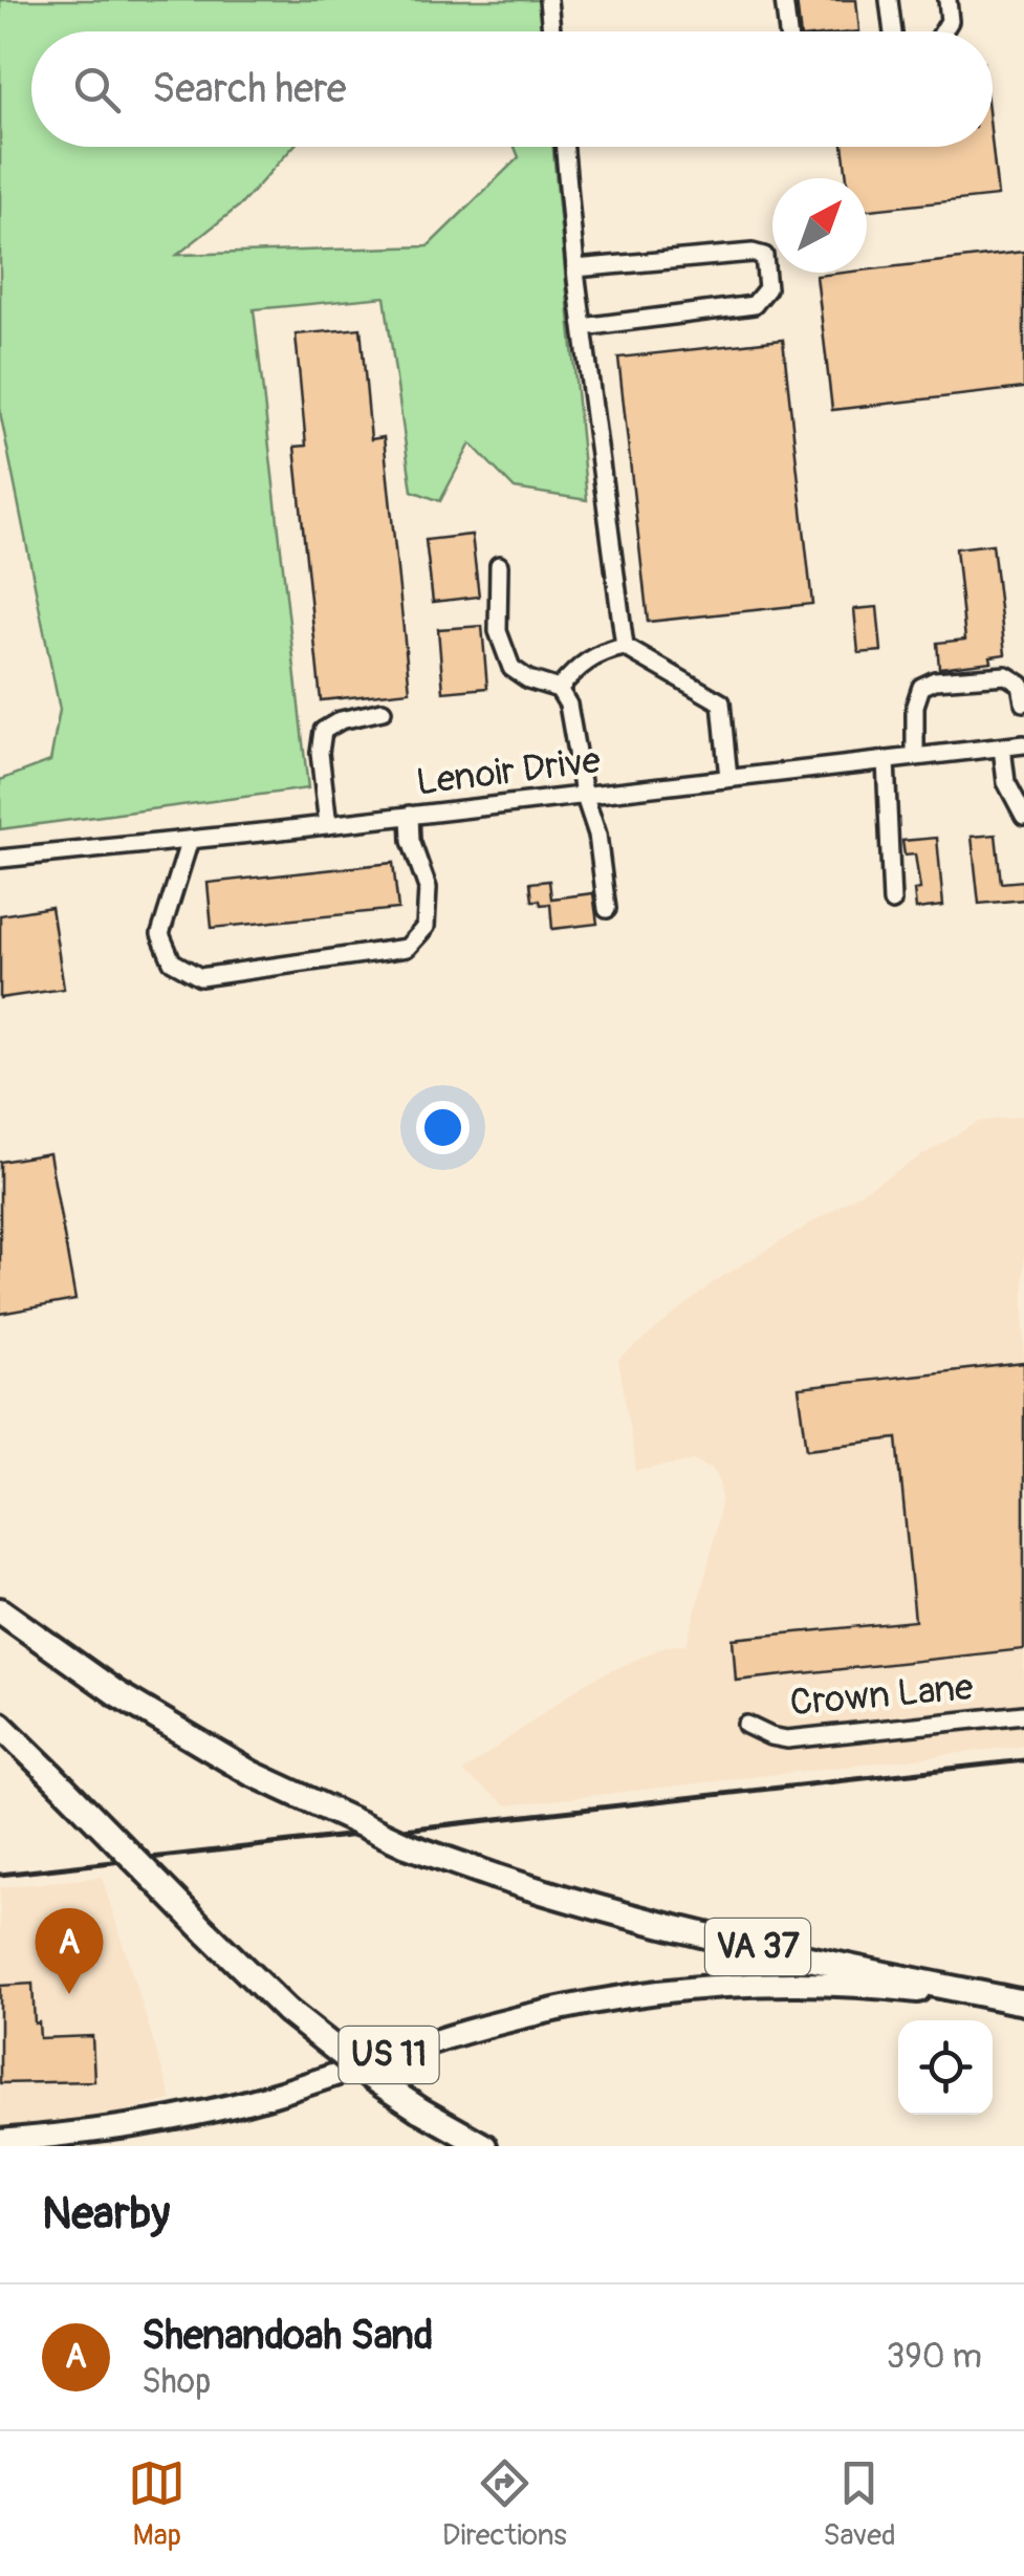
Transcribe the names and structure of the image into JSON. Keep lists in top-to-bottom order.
{
  "streets": {
    "highway": ["VA 37"],
    "main road": ["US 11"],
    "street": ["Lenoir Drive", "Crown Lane"]
  },
  "crossings": [
    ["VA 37", "US 11"]
  ],
  "north": "top right",
  "page": {
    "search": "Search here",
    "pins": "A",
    "heading": "Nearby",
    "list": [
      {
        "mark": "A",
        "name": "Shenandoah Sand",
        "note": "Shop",
        "value": "390 m"
      }
    ],
    "nav": ["Map", "Directions", "Saved"]
  }
}
